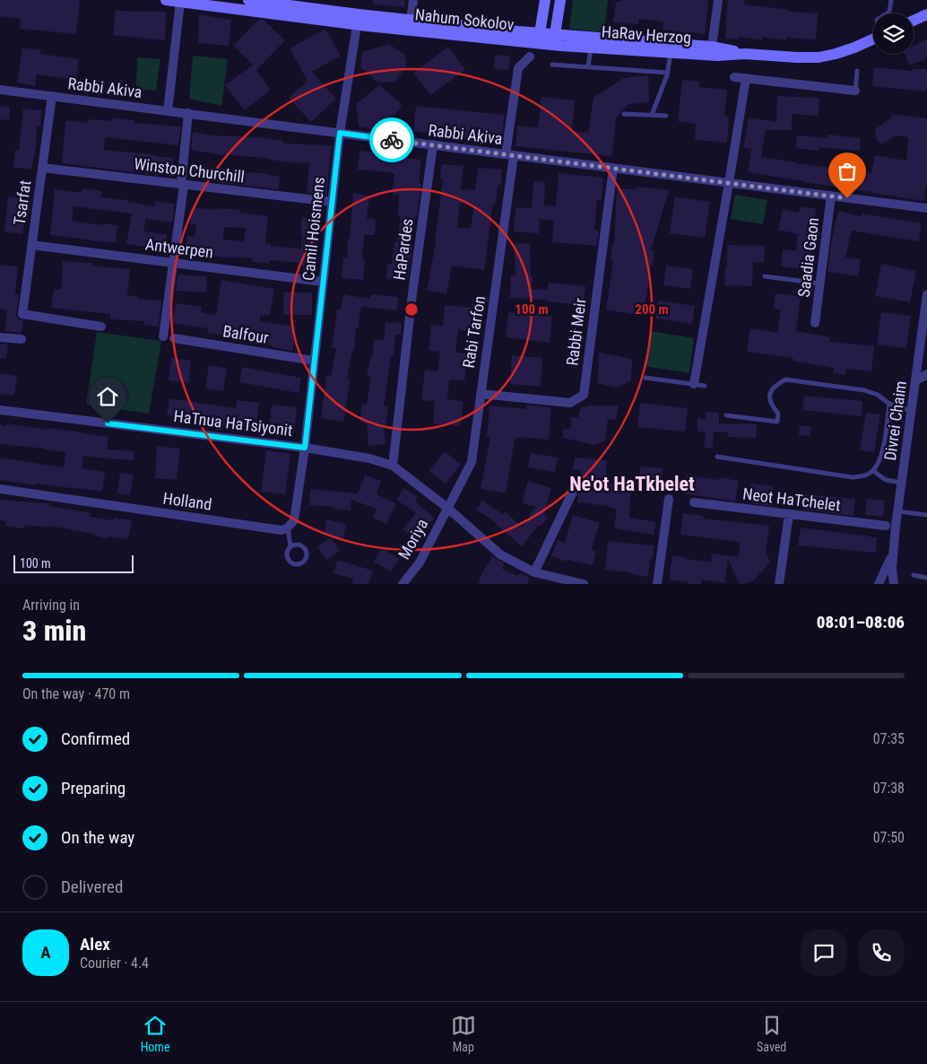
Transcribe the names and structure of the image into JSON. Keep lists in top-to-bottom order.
{
  "streets": {
    "main road": ["Nahum Sokolov", "HaRav Herzog"],
    "street": [
      "Rabbi Akiva",
      "Winston Churchill",
      "Tsarfat",
      "Camil Hoismens",
      "Antwerpen",
      "HaPardes",
      "Saadia Gaon",
      "Rabi Tarfon",
      "Rabbi Meir",
      "Balfour",
      "Divrei Chaim",
      "HaTnua HaTsiyonit",
      "Neot HaTchelet",
      "Holland",
      "Moriya"
    ]
  },
  "crossings": [
    ["Nahum Sokolov", "HaRav Herzog"],
    ["Nahum Sokolov", "Camil Hoismens"],
    ["Rabbi Akiva", "Tsarfat"],
    ["Rabbi Akiva", "Camil Hoismens"],
    ["Rabbi Akiva", "HaPardes"],
    ["Rabbi Akiva", "Saadia Gaon"],
    ["Rabbi Akiva", "Rabi Tarfon"],
    ["Rabbi Akiva", "Rabbi Meir"],
    ["Winston Churchill", "Tsarfat"],
    ["Winston Churchill", "Camil Hoismens"],
    ["Tsarfat", "Antwerpen"],
    ["Camil Hoismens", "Antwerpen"],
    ["Camil Hoismens", "Balfour"],
    ["Camil Hoismens", "HaTnua HaTsiyonit"],
    ["HaPardes", "HaTnua HaTsiyonit"],
    ["Rabi Tarfon", "Rabbi Meir"],
    ["Rabi Tarfon", "HaTnua HaTsiyonit"],
    ["Rabi Tarfon", "Moriya"],
    ["HaTnua HaTsiyonit", "Moriya"]
  ],
  "districts": ["Ne'ot HaTkhelet"],
  "scale_bar": "100 m",
  "page": {
    "scale": "100 m",
    "heading": ["3 min", "Arriving in", "08:01–08:06"],
    "panel": ["Alex", "Courier · 4.4"],
    "bar": "On the way · 470 m",
    "list": [
      ["Confirmed", "07:35"],
      ["Preparing", "07:38"],
      ["On the way", "07:50"],
      "Delivered"
    ],
    "round": "A",
    "tabs": ["Home", "Map", "Saved"]
  },
  "rings": ["100 m", "200 m"]
}
